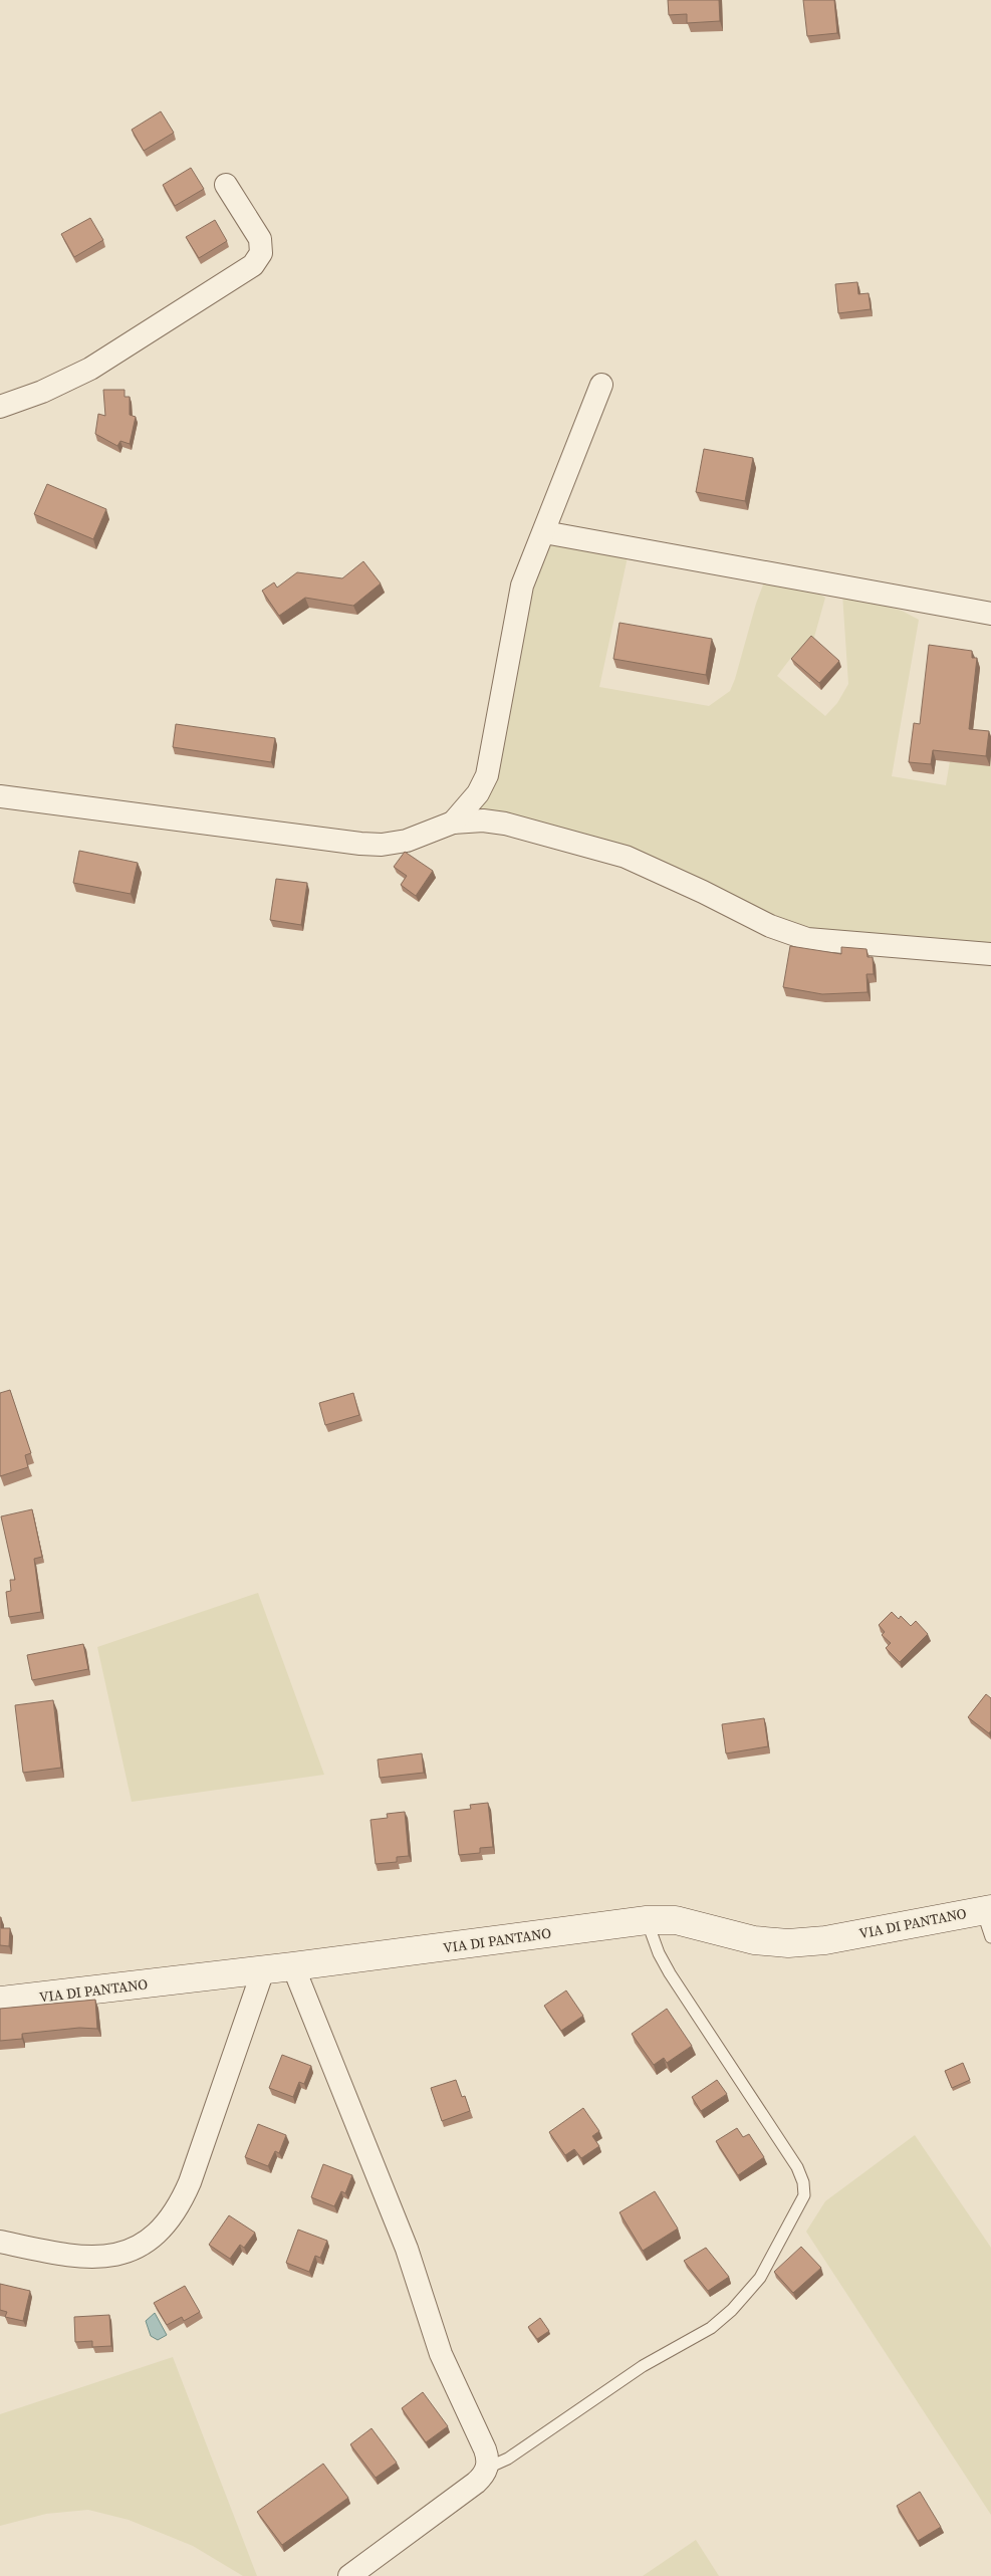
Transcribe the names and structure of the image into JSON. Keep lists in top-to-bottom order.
{
  "streets": {
    "street": ["VIA DI PANTANO"]
  }
}
